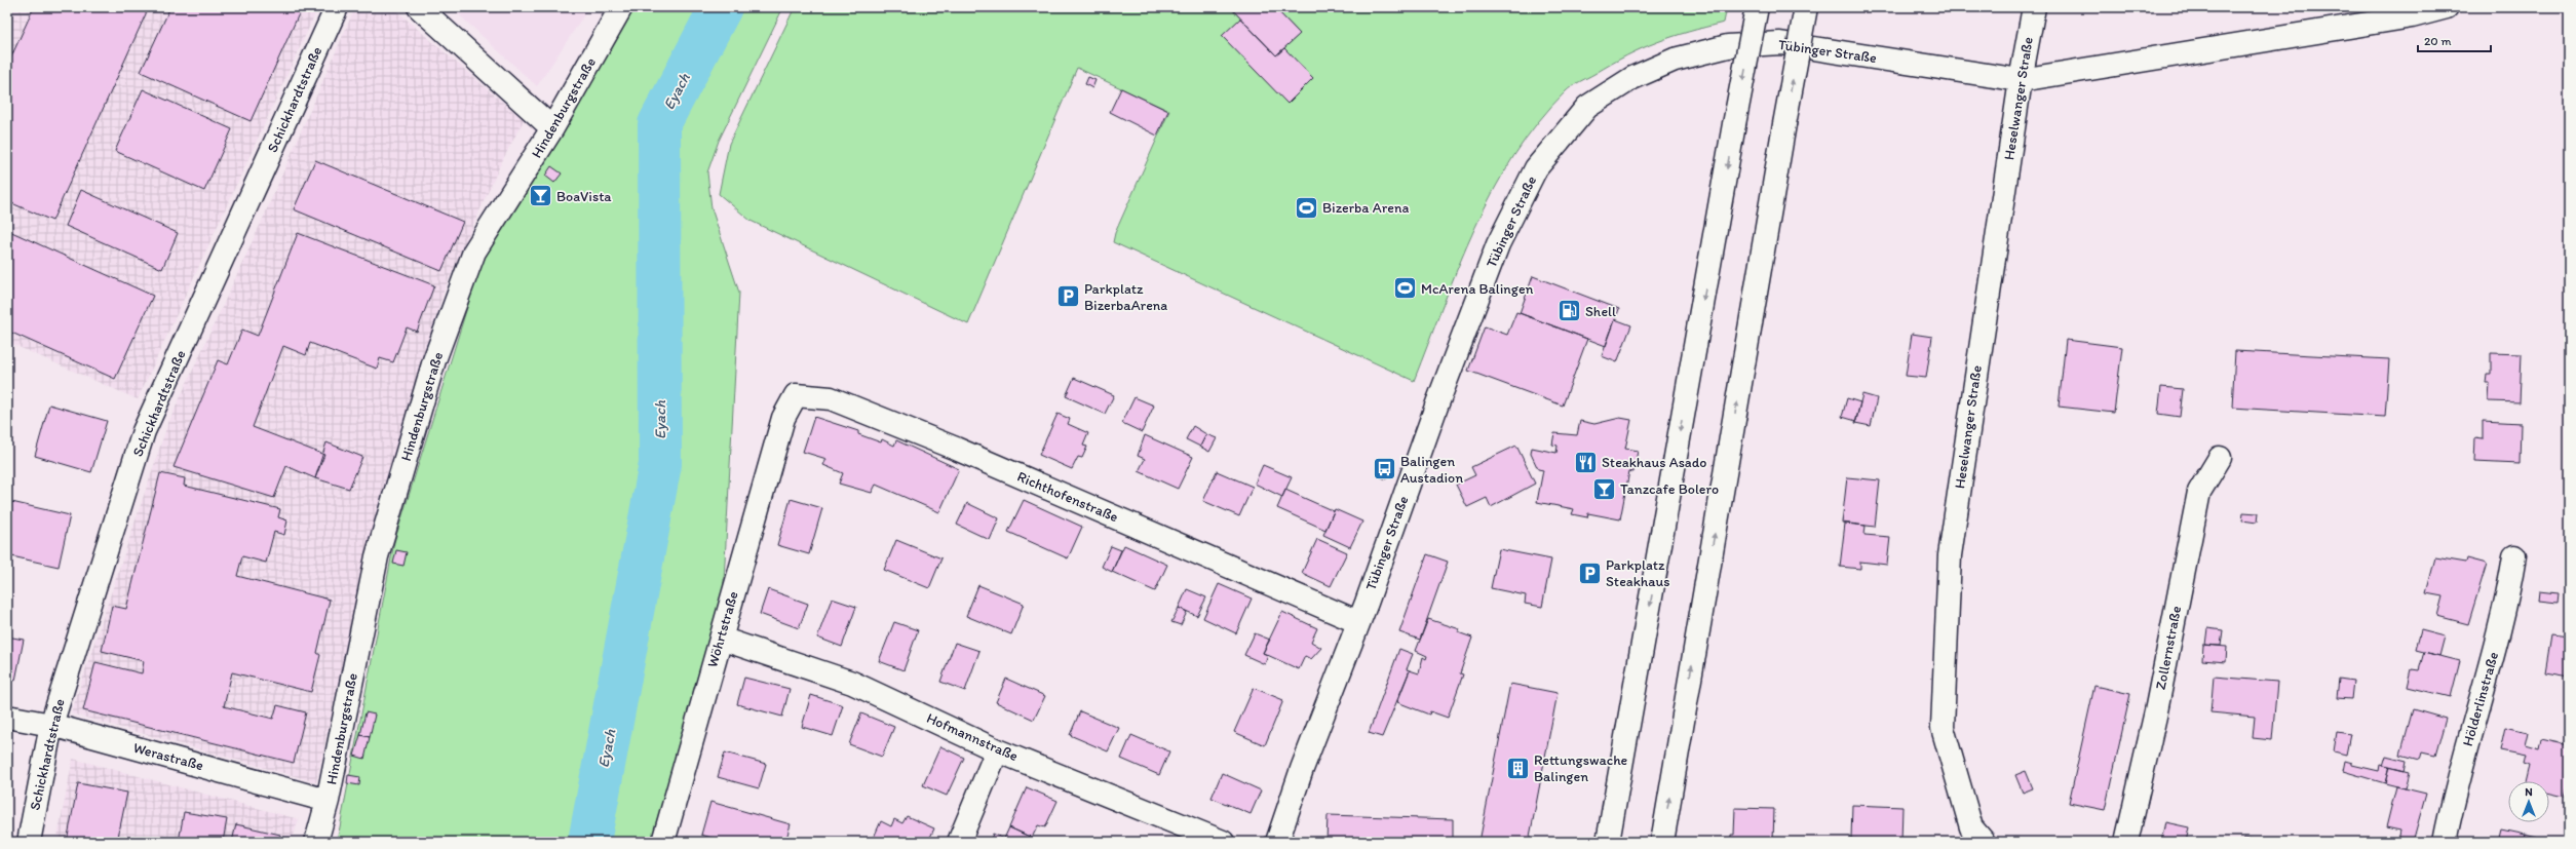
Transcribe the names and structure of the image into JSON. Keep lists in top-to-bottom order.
{
  "streets": {
    "main road": [
      "Tübinger Straße",
      "Heselwanger Straße",
      "Schickhardtstraße",
      "Hindenburgstraße",
      "Richthofenstraße",
      "Wöhrtstraße",
      "Zollernstraße",
      "Hölderlinstraße",
      "Hofmannstraße",
      "Werastraße"
    ]
  },
  "crossings": [
    ["Tübinger Straße", "Heselwanger Straße"],
    ["Tübinger Straße", "Richthofenstraße"],
    ["Schickhardtstraße", "Werastraße"],
    ["Hindenburgstraße", "Werastraße"],
    ["Richthofenstraße", "Wöhrtstraße"],
    ["Wöhrtstraße", "Hofmannstraße"]
  ],
  "water": ["Eyach"],
  "places": {
    "bar": ["BoaVista", "Tanzcafe Bolero"],
    "sports": ["Bizerba Arena", "McArena Balingen"],
    "parking": ["Parkplatz BizerbaArena", "Parkplatz Steakhaus"],
    "fuel station": ["Shell"],
    "restaurant": ["Steakhaus Asado"],
    "bus stop": ["Balingen Austadion"],
    "building": ["Rettungswache Balingen"]
  },
  "scale_bar": "20 m",
  "north": "top"
}
